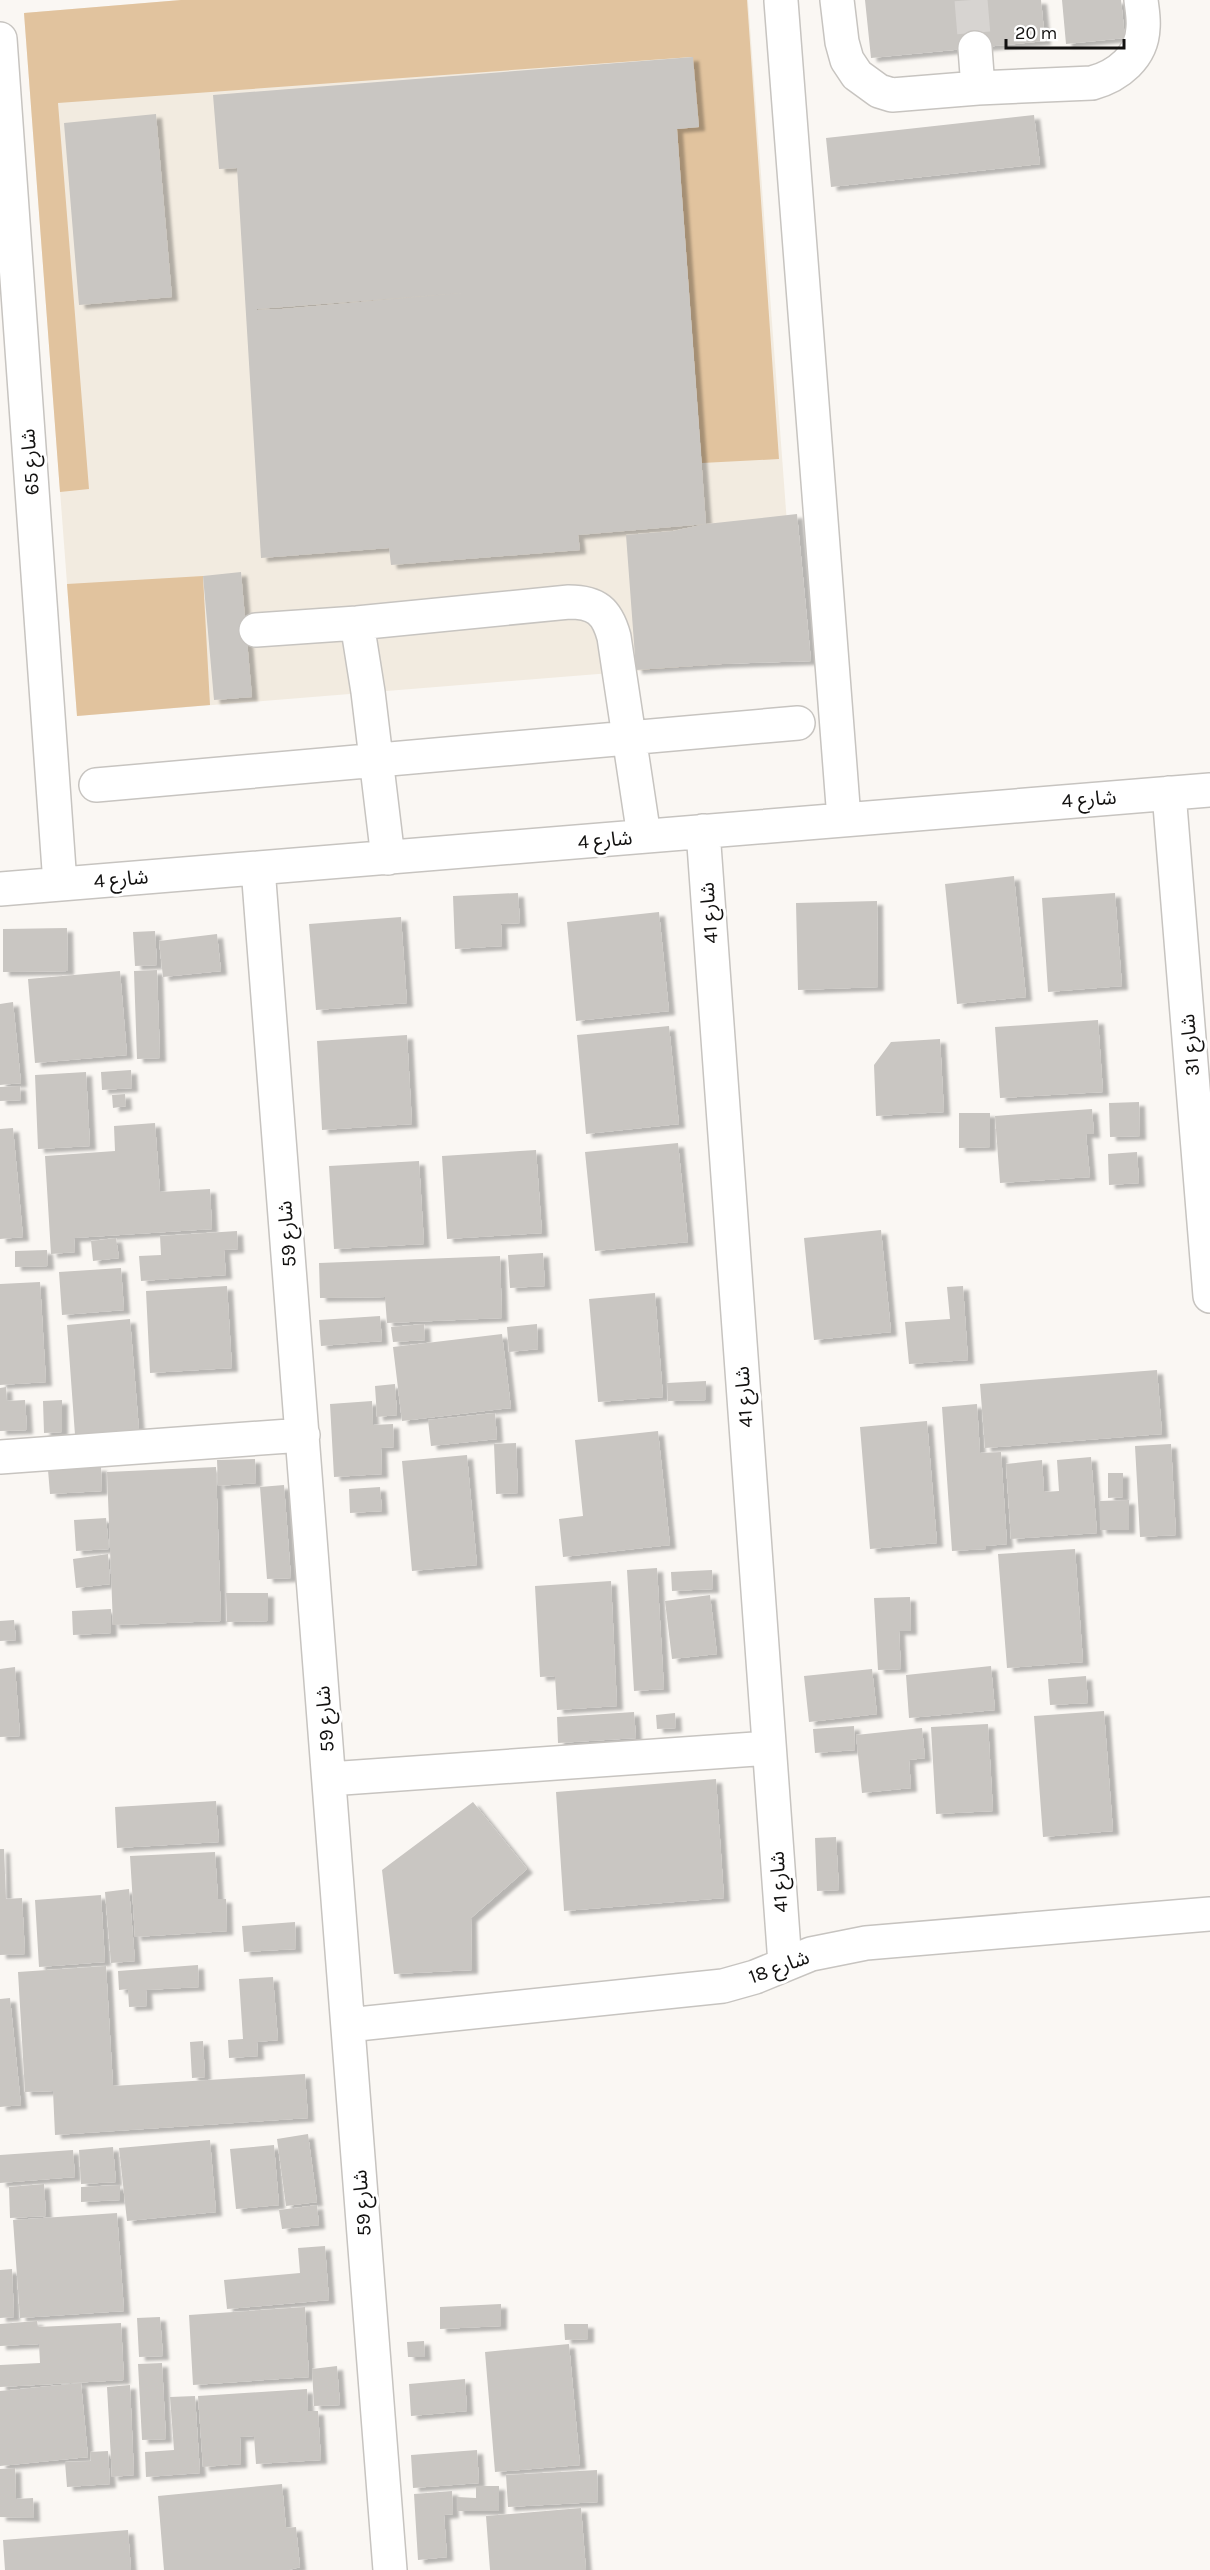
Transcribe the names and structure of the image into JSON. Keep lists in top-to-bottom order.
{
  "streets": {
    "street": [
      "شارع 65",
      "شارع 4",
      "شارع 41",
      "شارع 31",
      "شارع 59",
      "شارع 18"
    ]
  },
  "crossings": [
    ["شارع 65", "شارع 4"],
    ["شارع 4", "شارع 41"],
    ["شارع 4", "شارع 31"],
    ["شارع 4", "شارع 59"],
    ["شارع 41", "شارع 18"],
    ["شارع 59", "شارع 18"]
  ],
  "scale_bar": "20 m"
}
